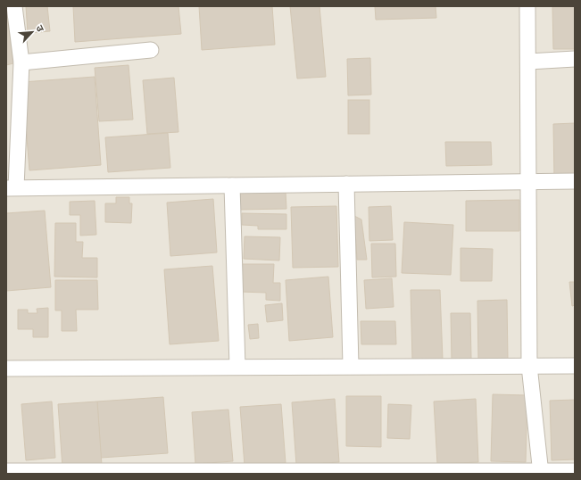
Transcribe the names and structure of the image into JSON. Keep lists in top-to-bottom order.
{
  "north": "top right"
}
